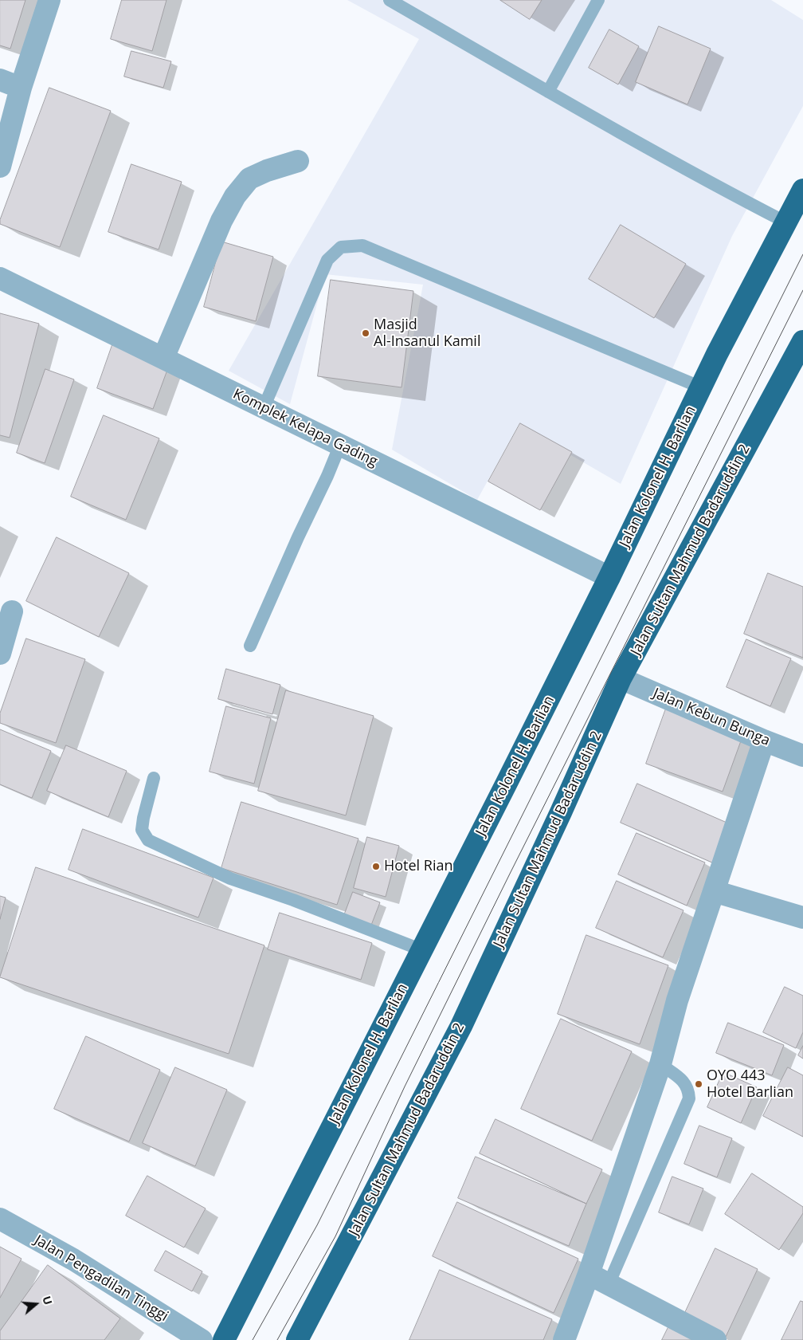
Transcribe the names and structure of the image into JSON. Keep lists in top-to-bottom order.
{
  "streets": {
    "highway": ["Jalan Kolonel H. Barlian", "Jalan Sultan Mahmud Badaruddin 2"],
    "street": ["Komplek Kelapa Gading", "Jalan Kebun Bunga", "Jalan Pengadilan Tinggi"]
  },
  "crossings": [
    ["Komplek Kelapa Gading", "Jalan Kolonel H. Barlian"],
    ["Jalan Sultan Mahmud Badaruddin 2", "Jalan Kebun Bunga"]
  ],
  "places": ["Masjid Al-Insanul Kamil", "Hotel Rian", "OYO 443 Hotel Barlian"],
  "north": "right"
}
